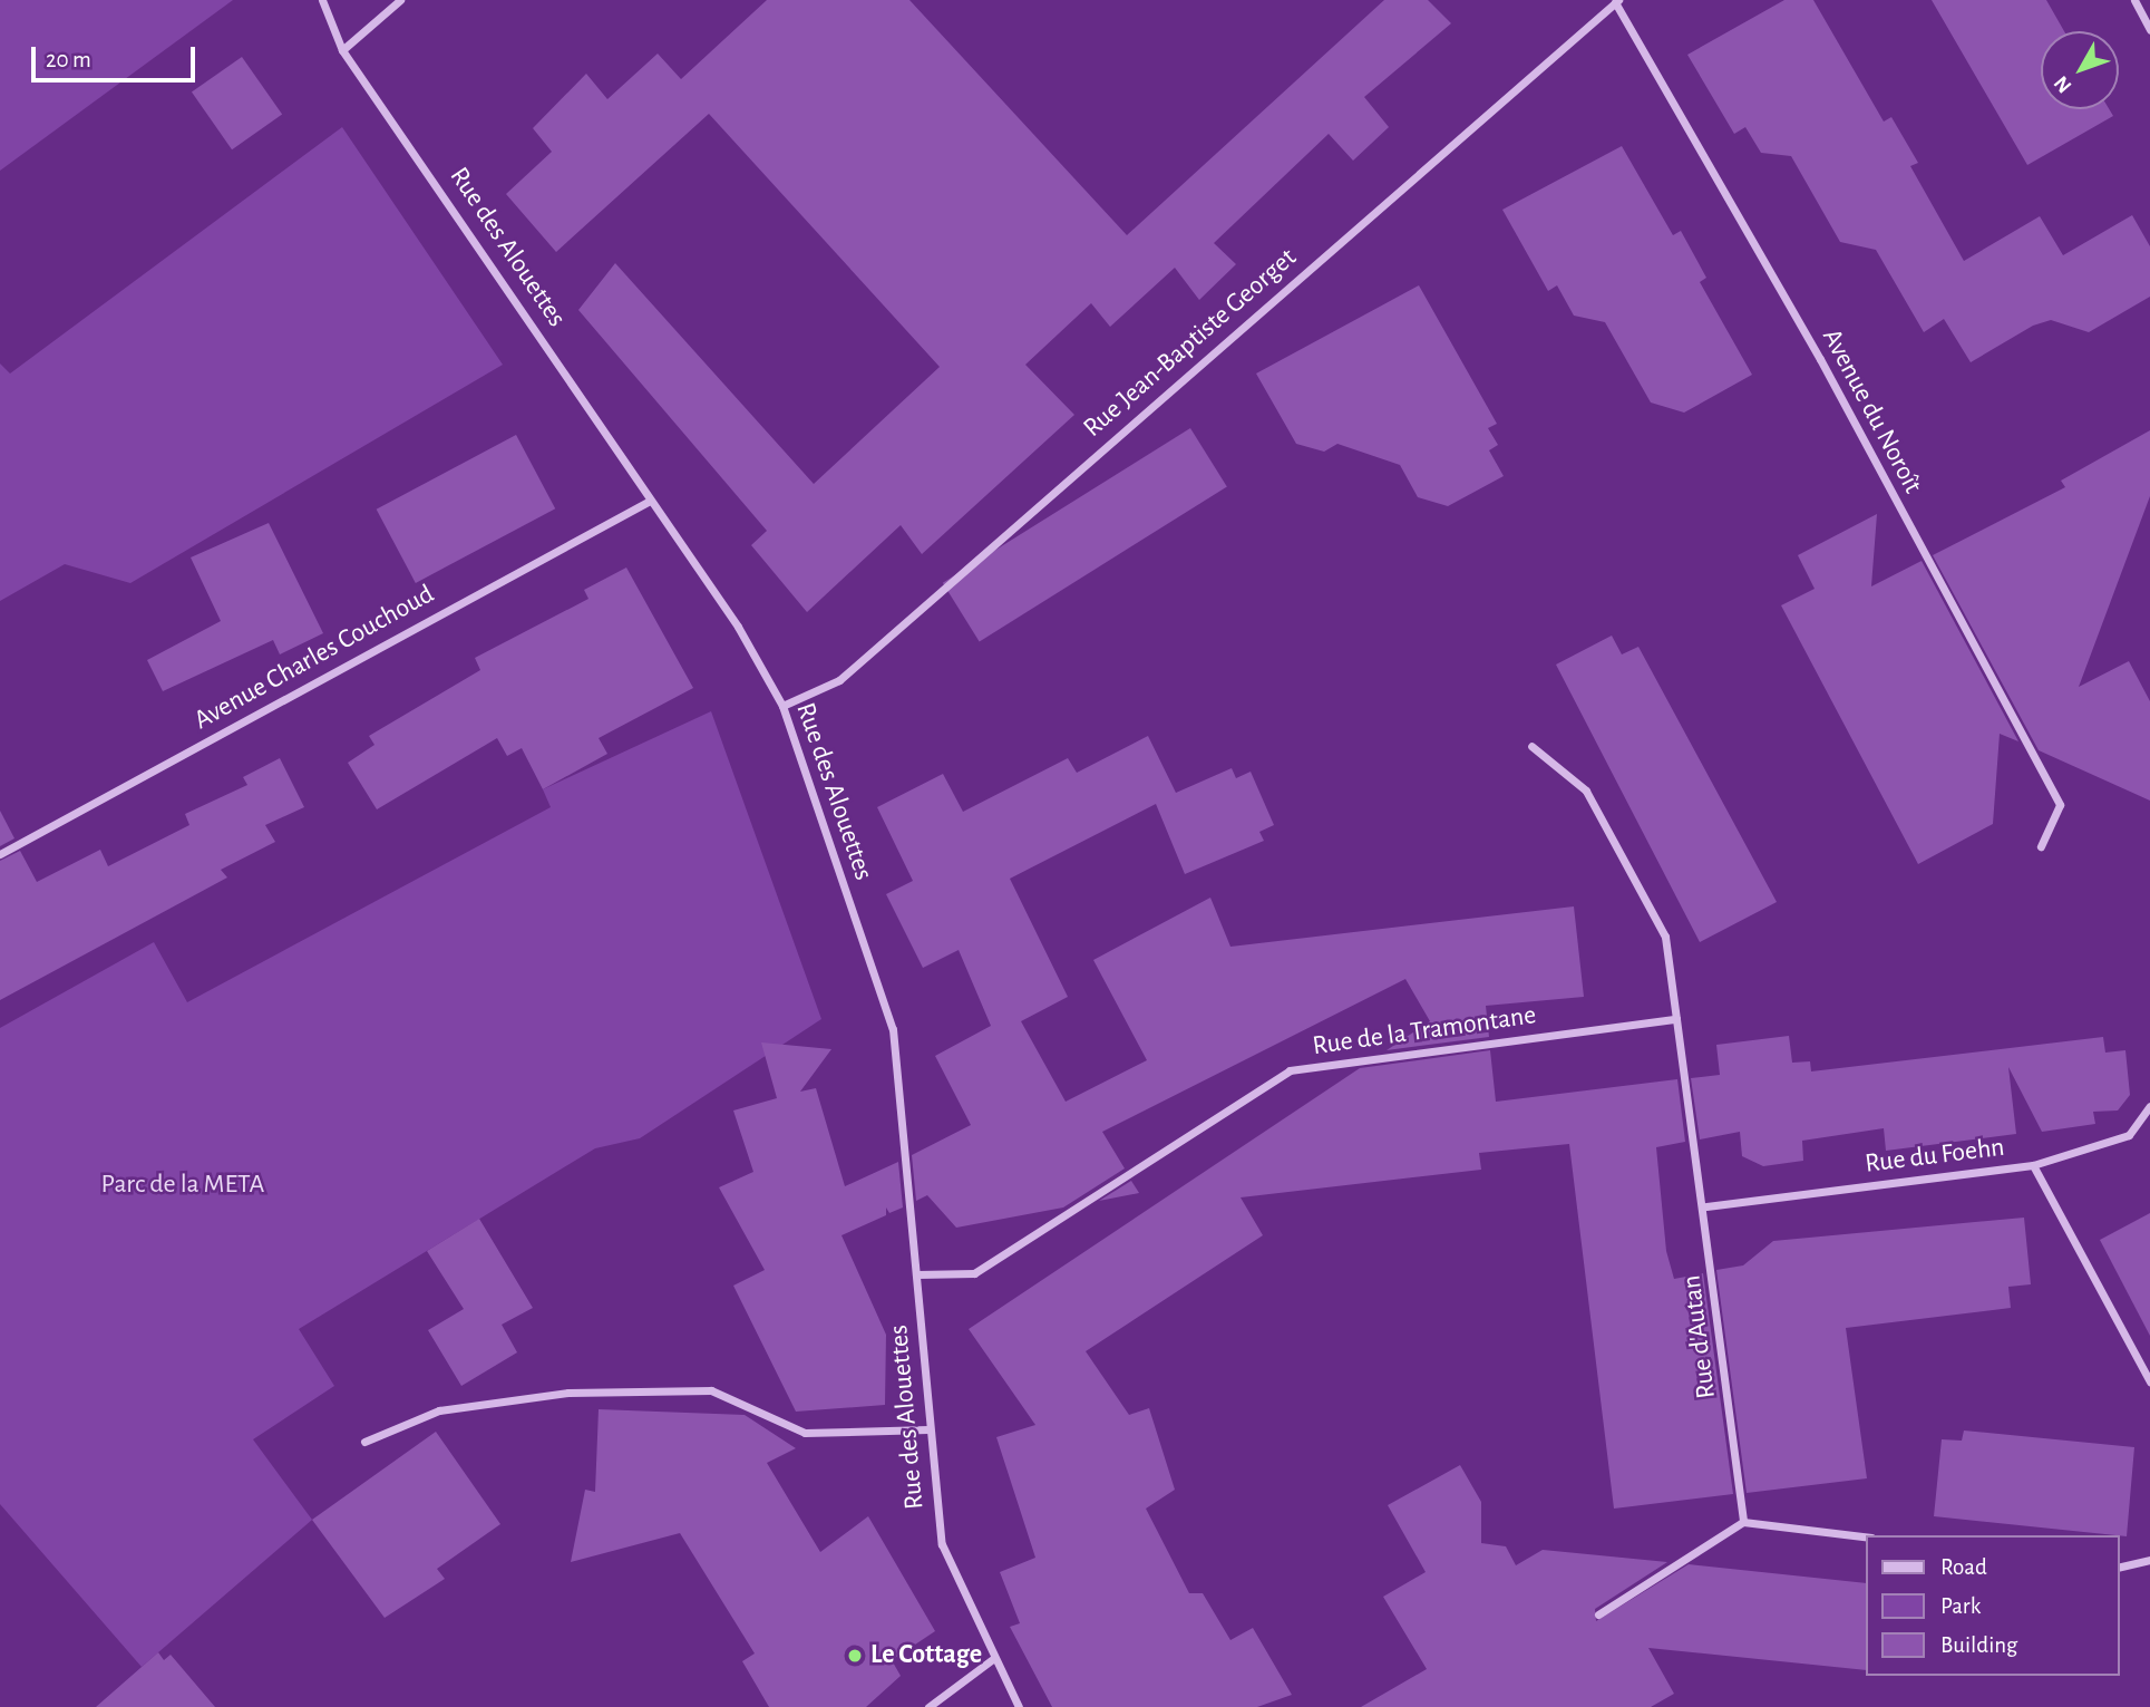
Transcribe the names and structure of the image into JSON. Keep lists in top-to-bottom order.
{
  "streets": {
    "street": [
      "Rue des Alouettes",
      "Rue Jean-Baptiste Georget",
      "Avenue du Noroît",
      "Avenue Charles Couchoud",
      "Rue de la Tramontane",
      "Rue du Foehn",
      "Rue d'Autan"
    ]
  },
  "crossings": [
    ["Rue des Alouettes", "Rue Jean-Baptiste Georget"],
    ["Rue des Alouettes", "Avenue Charles Couchoud"],
    ["Rue des Alouettes", "Rue de la Tramontane"],
    ["Rue Jean-Baptiste Georget", "Avenue du Noroît"],
    ["Rue de la Tramontane", "Rue d'Autan"],
    ["Rue du Foehn", "Rue d'Autan"]
  ],
  "parks": ["Parc de la META"],
  "places": ["Le Cottage"],
  "legend": ["Road", "Park", "Building"],
  "scale_bar": "20 m",
  "north": "bottom left"
}
